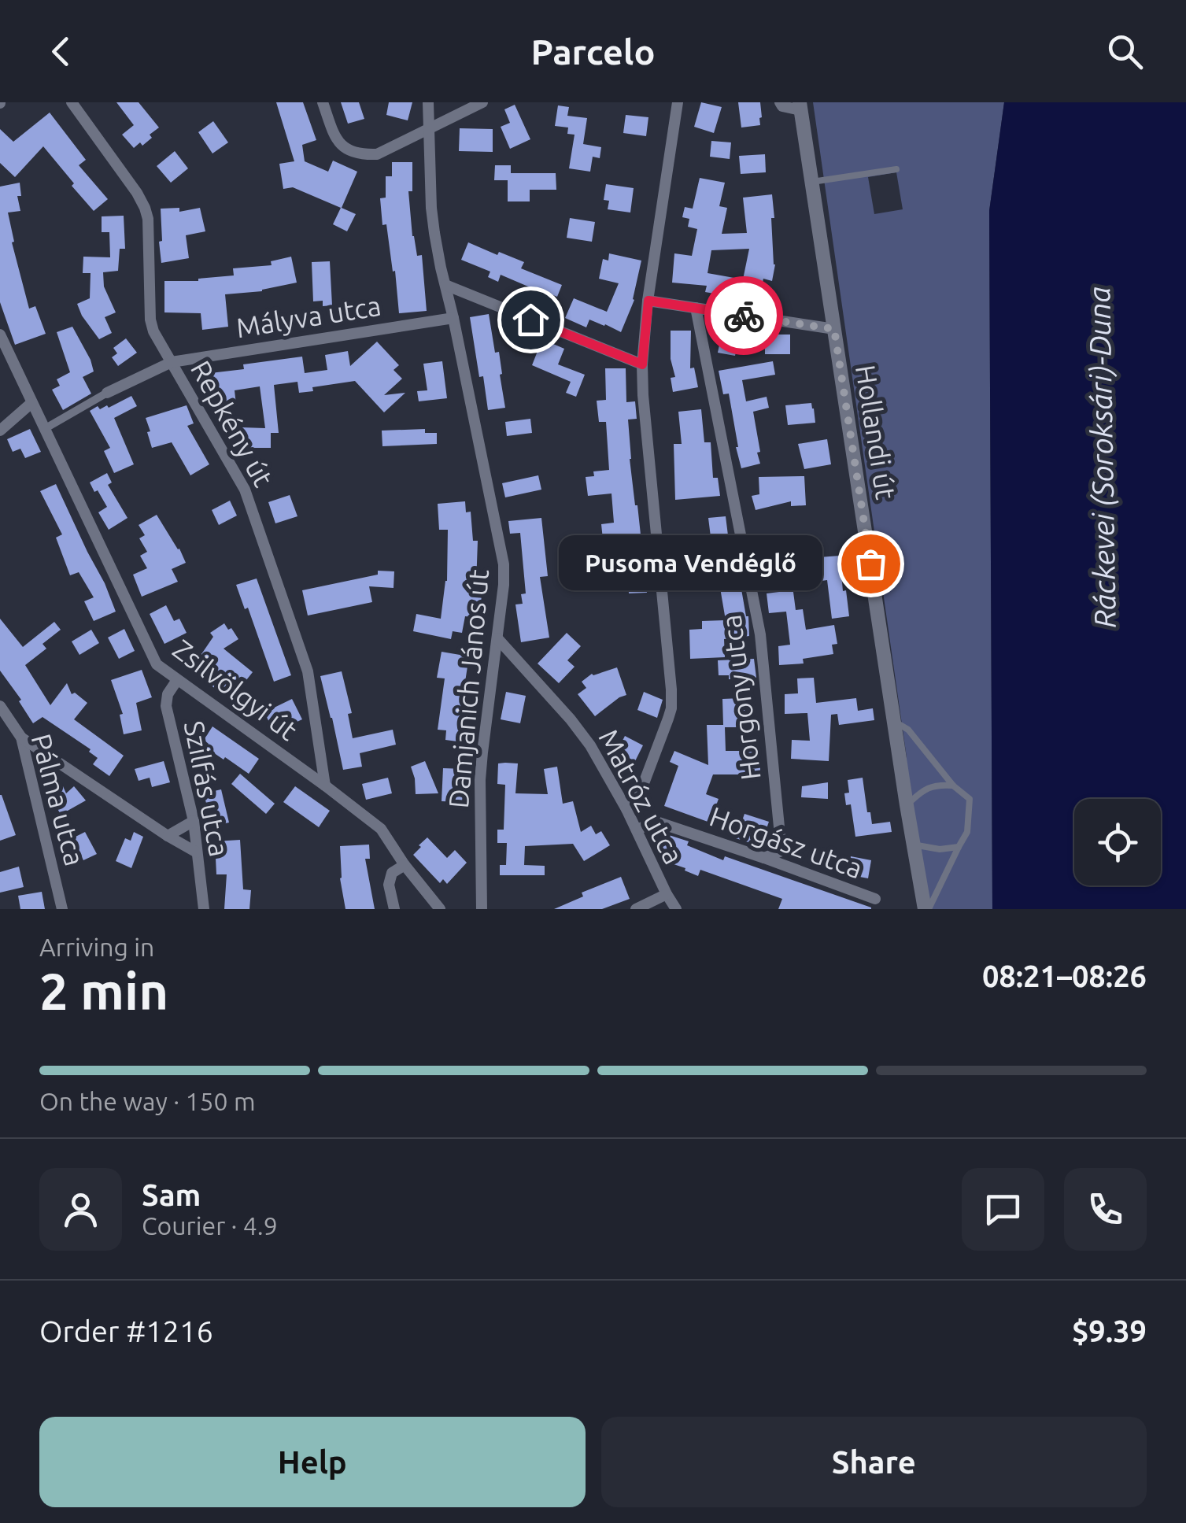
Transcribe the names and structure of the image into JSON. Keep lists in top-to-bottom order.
{
  "streets": {
    "street": [
      "Mályva utca",
      "Repkény út",
      "Hollandi út",
      "Damjanich János út",
      "Zsilvölgyi út",
      "Horgony utca",
      "Szilfás utca",
      "Matróz utca",
      "Pálma utca",
      "Horgász utca"
    ]
  },
  "crossings": [
    ["Mályva utca", "Repkény út"],
    ["Mályva utca", "Damjanich János út"],
    ["Repkény út", "Zsilvölgyi út"],
    ["Damjanich János út", "Matróz utca"],
    ["Zsilvölgyi út", "Szilfás utca"],
    ["Horgony utca", "Horgász utca"],
    ["Matróz utca", "Horgász utca"]
  ],
  "water": ["Ráckevei (Soroksári)-Duna"],
  "places": ["Pusoma Vendéglő"],
  "page": {
    "header": "Parcelo",
    "bubble": "Pusoma Vendéglő",
    "heading": ["2 min", "Arriving in", "08:21–08:26"],
    "panel": [
      "Sam",
      "Courier · 4.9",
      "Order #1216",
      "$9.39"
    ],
    "bar": "On the way · 150 m",
    "buttons": ["Help", "Share"]
  }
}
